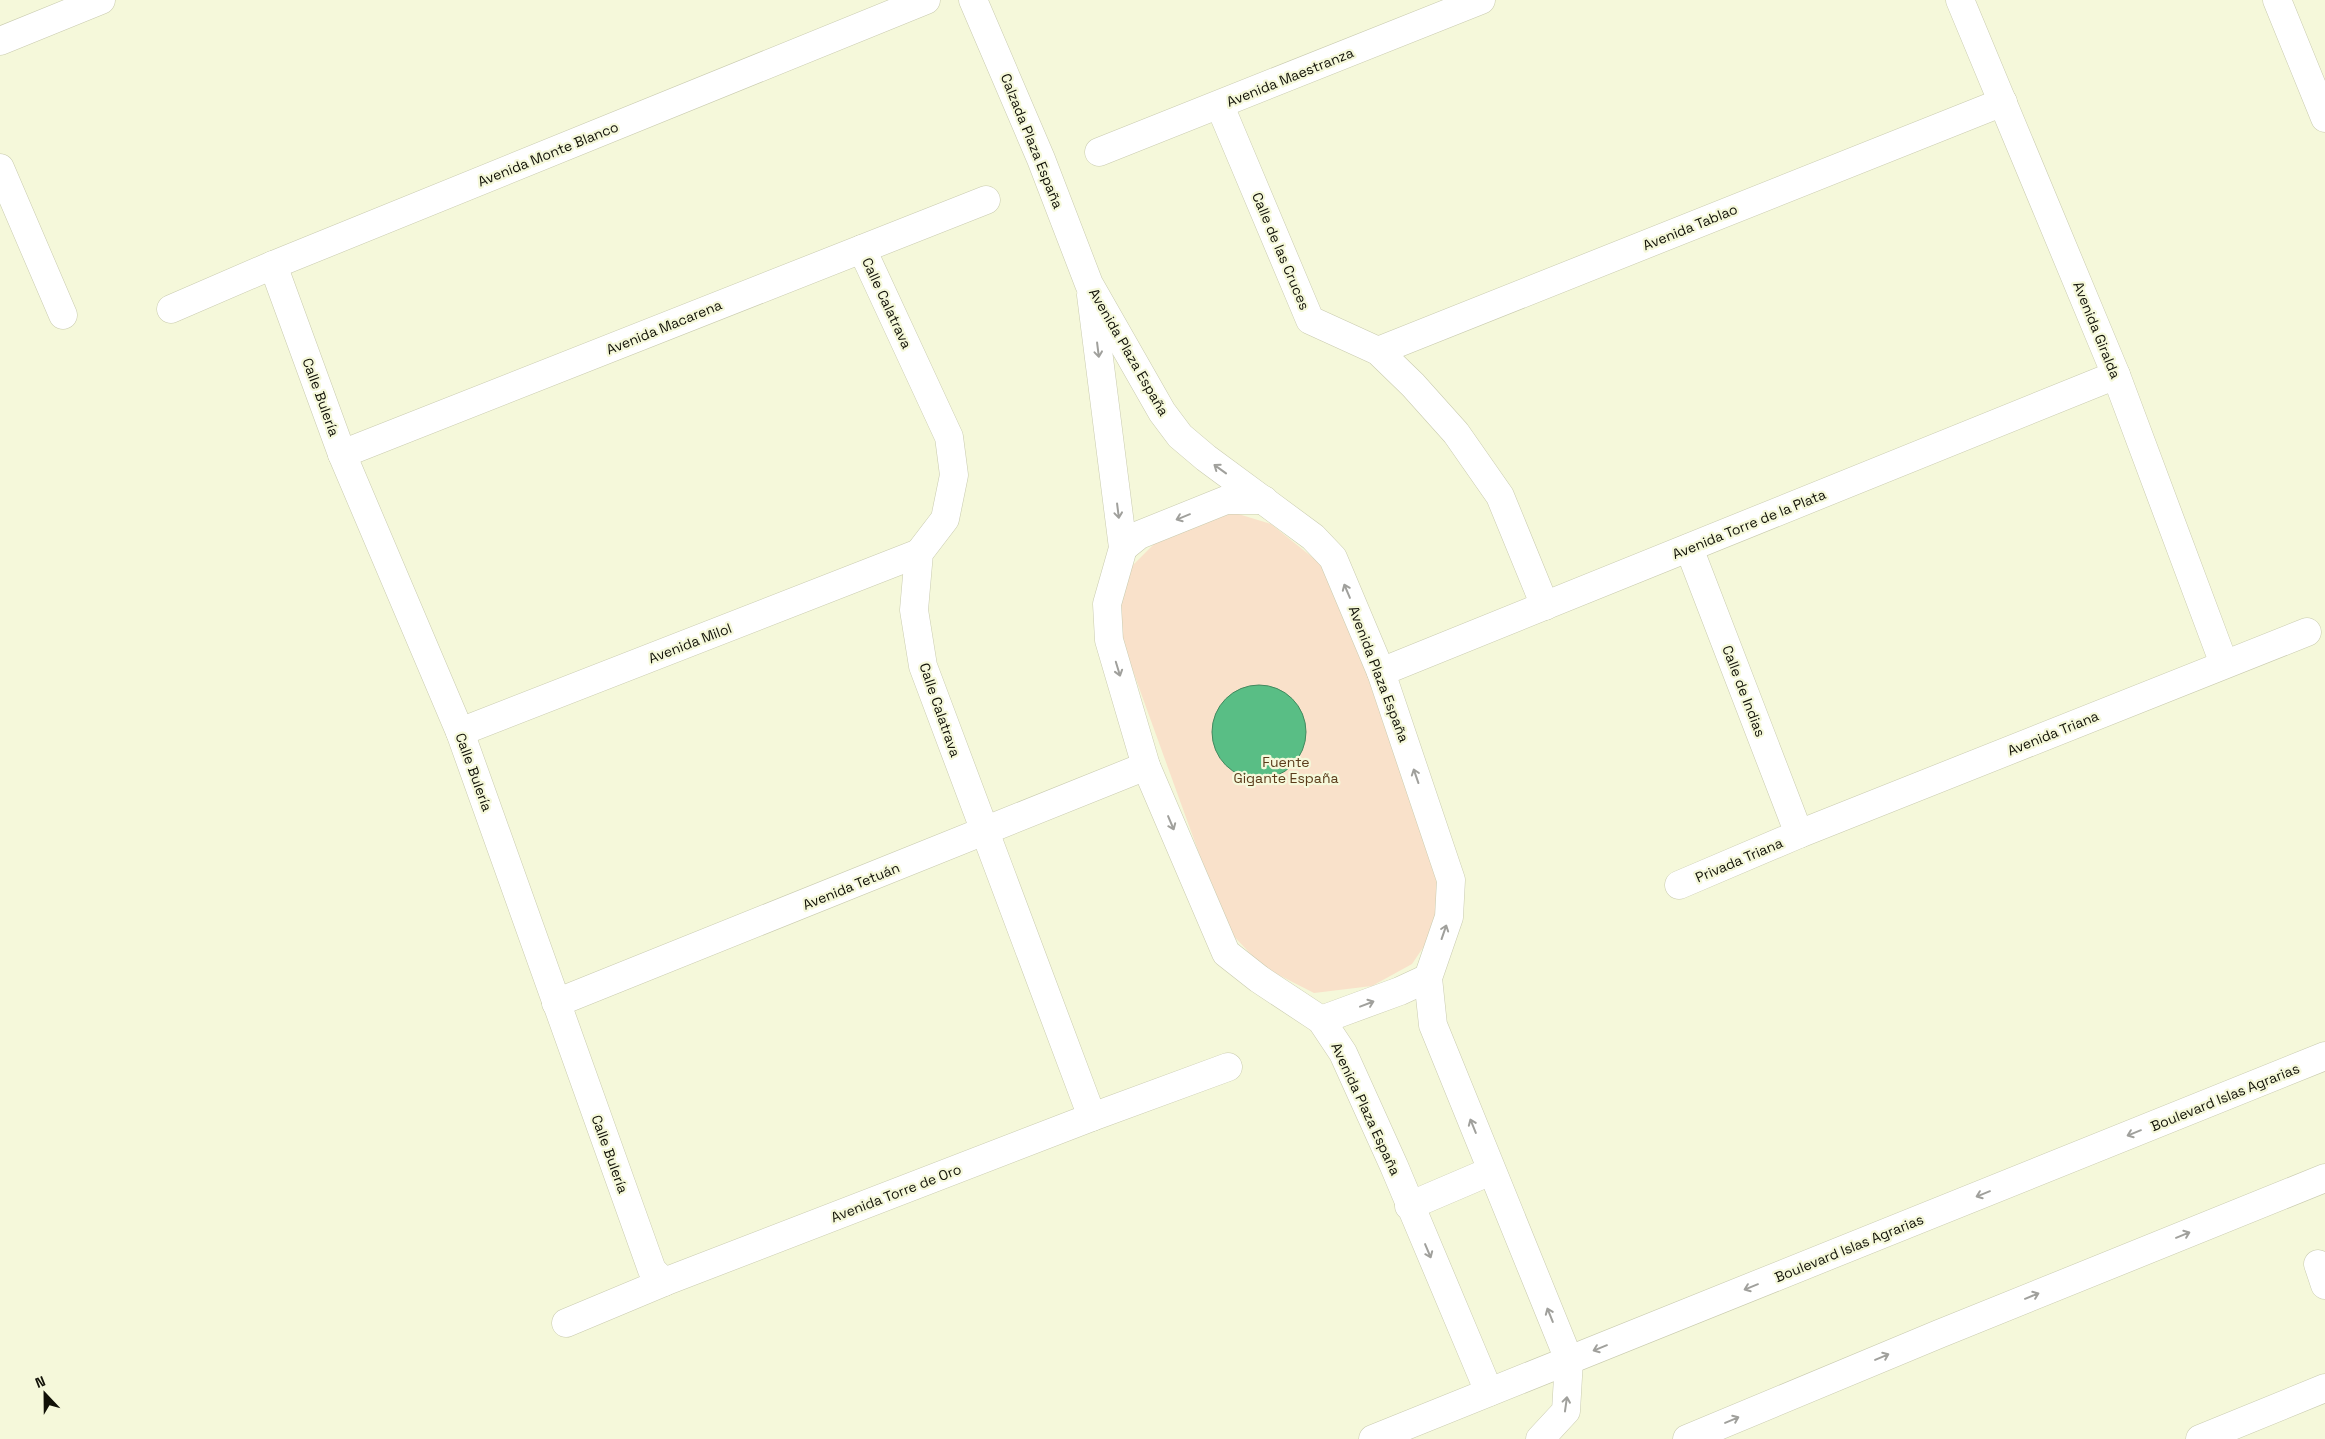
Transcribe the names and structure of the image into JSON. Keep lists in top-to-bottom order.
{
  "streets": {
    "street": [
      "Avenida Maestranza",
      "Calzada Plaza España",
      "Avenida Monte Blanco",
      "Avenida Tablao",
      "Calle de las Cruces",
      "Calle Calatrava",
      "Avenida Macarena",
      "Avenida Giralda",
      "Avenida Plaza España",
      "Calle Bulería",
      "Avenida Torre de la Plata",
      "Avenida Milol",
      "Calle de Indias",
      "Avenida Triana",
      "Privada Triana",
      "Avenida Tetuán",
      "Boulevard Islas Agrarias",
      "Avenida Torre de Oro"
    ]
  },
  "crossings": [
    ["Avenida Maestranza", "Calle de las Cruces"],
    ["Calzada Plaza España", "Avenida Plaza España"],
    ["Avenida Monte Blanco", "Calle Bulería"],
    ["Avenida Tablao", "Calle de las Cruces"],
    ["Avenida Tablao", "Avenida Giralda"],
    ["Calle de las Cruces", "Avenida Torre de la Plata"],
    ["Calle Calatrava", "Avenida Macarena"],
    ["Calle Calatrava", "Avenida Milol"],
    ["Calle Calatrava", "Avenida Tetuán"],
    ["Calle Calatrava", "Avenida Torre de Oro"],
    ["Avenida Macarena", "Calle Bulería"],
    ["Avenida Giralda", "Avenida Torre de la Plata"],
    ["Avenida Giralda", "Avenida Triana"],
    ["Avenida Plaza España", "Avenida Torre de la Plata"],
    ["Avenida Plaza España", "Avenida Tetuán"],
    ["Avenida Plaza España", "Boulevard Islas Agrarias"],
    ["Calle Bulería", "Avenida Milol"],
    ["Calle Bulería", "Avenida Tetuán"],
    ["Calle Bulería", "Avenida Torre de Oro"],
    ["Avenida Torre de la Plata", "Calle de Indias"],
    ["Calle de Indias", "Avenida Triana"],
    ["Calle de Indias", "Privada Triana"],
    ["Avenida Triana", "Privada Triana"]
  ],
  "parks": ["Fuente Gigante España"],
  "north": "top"
}
